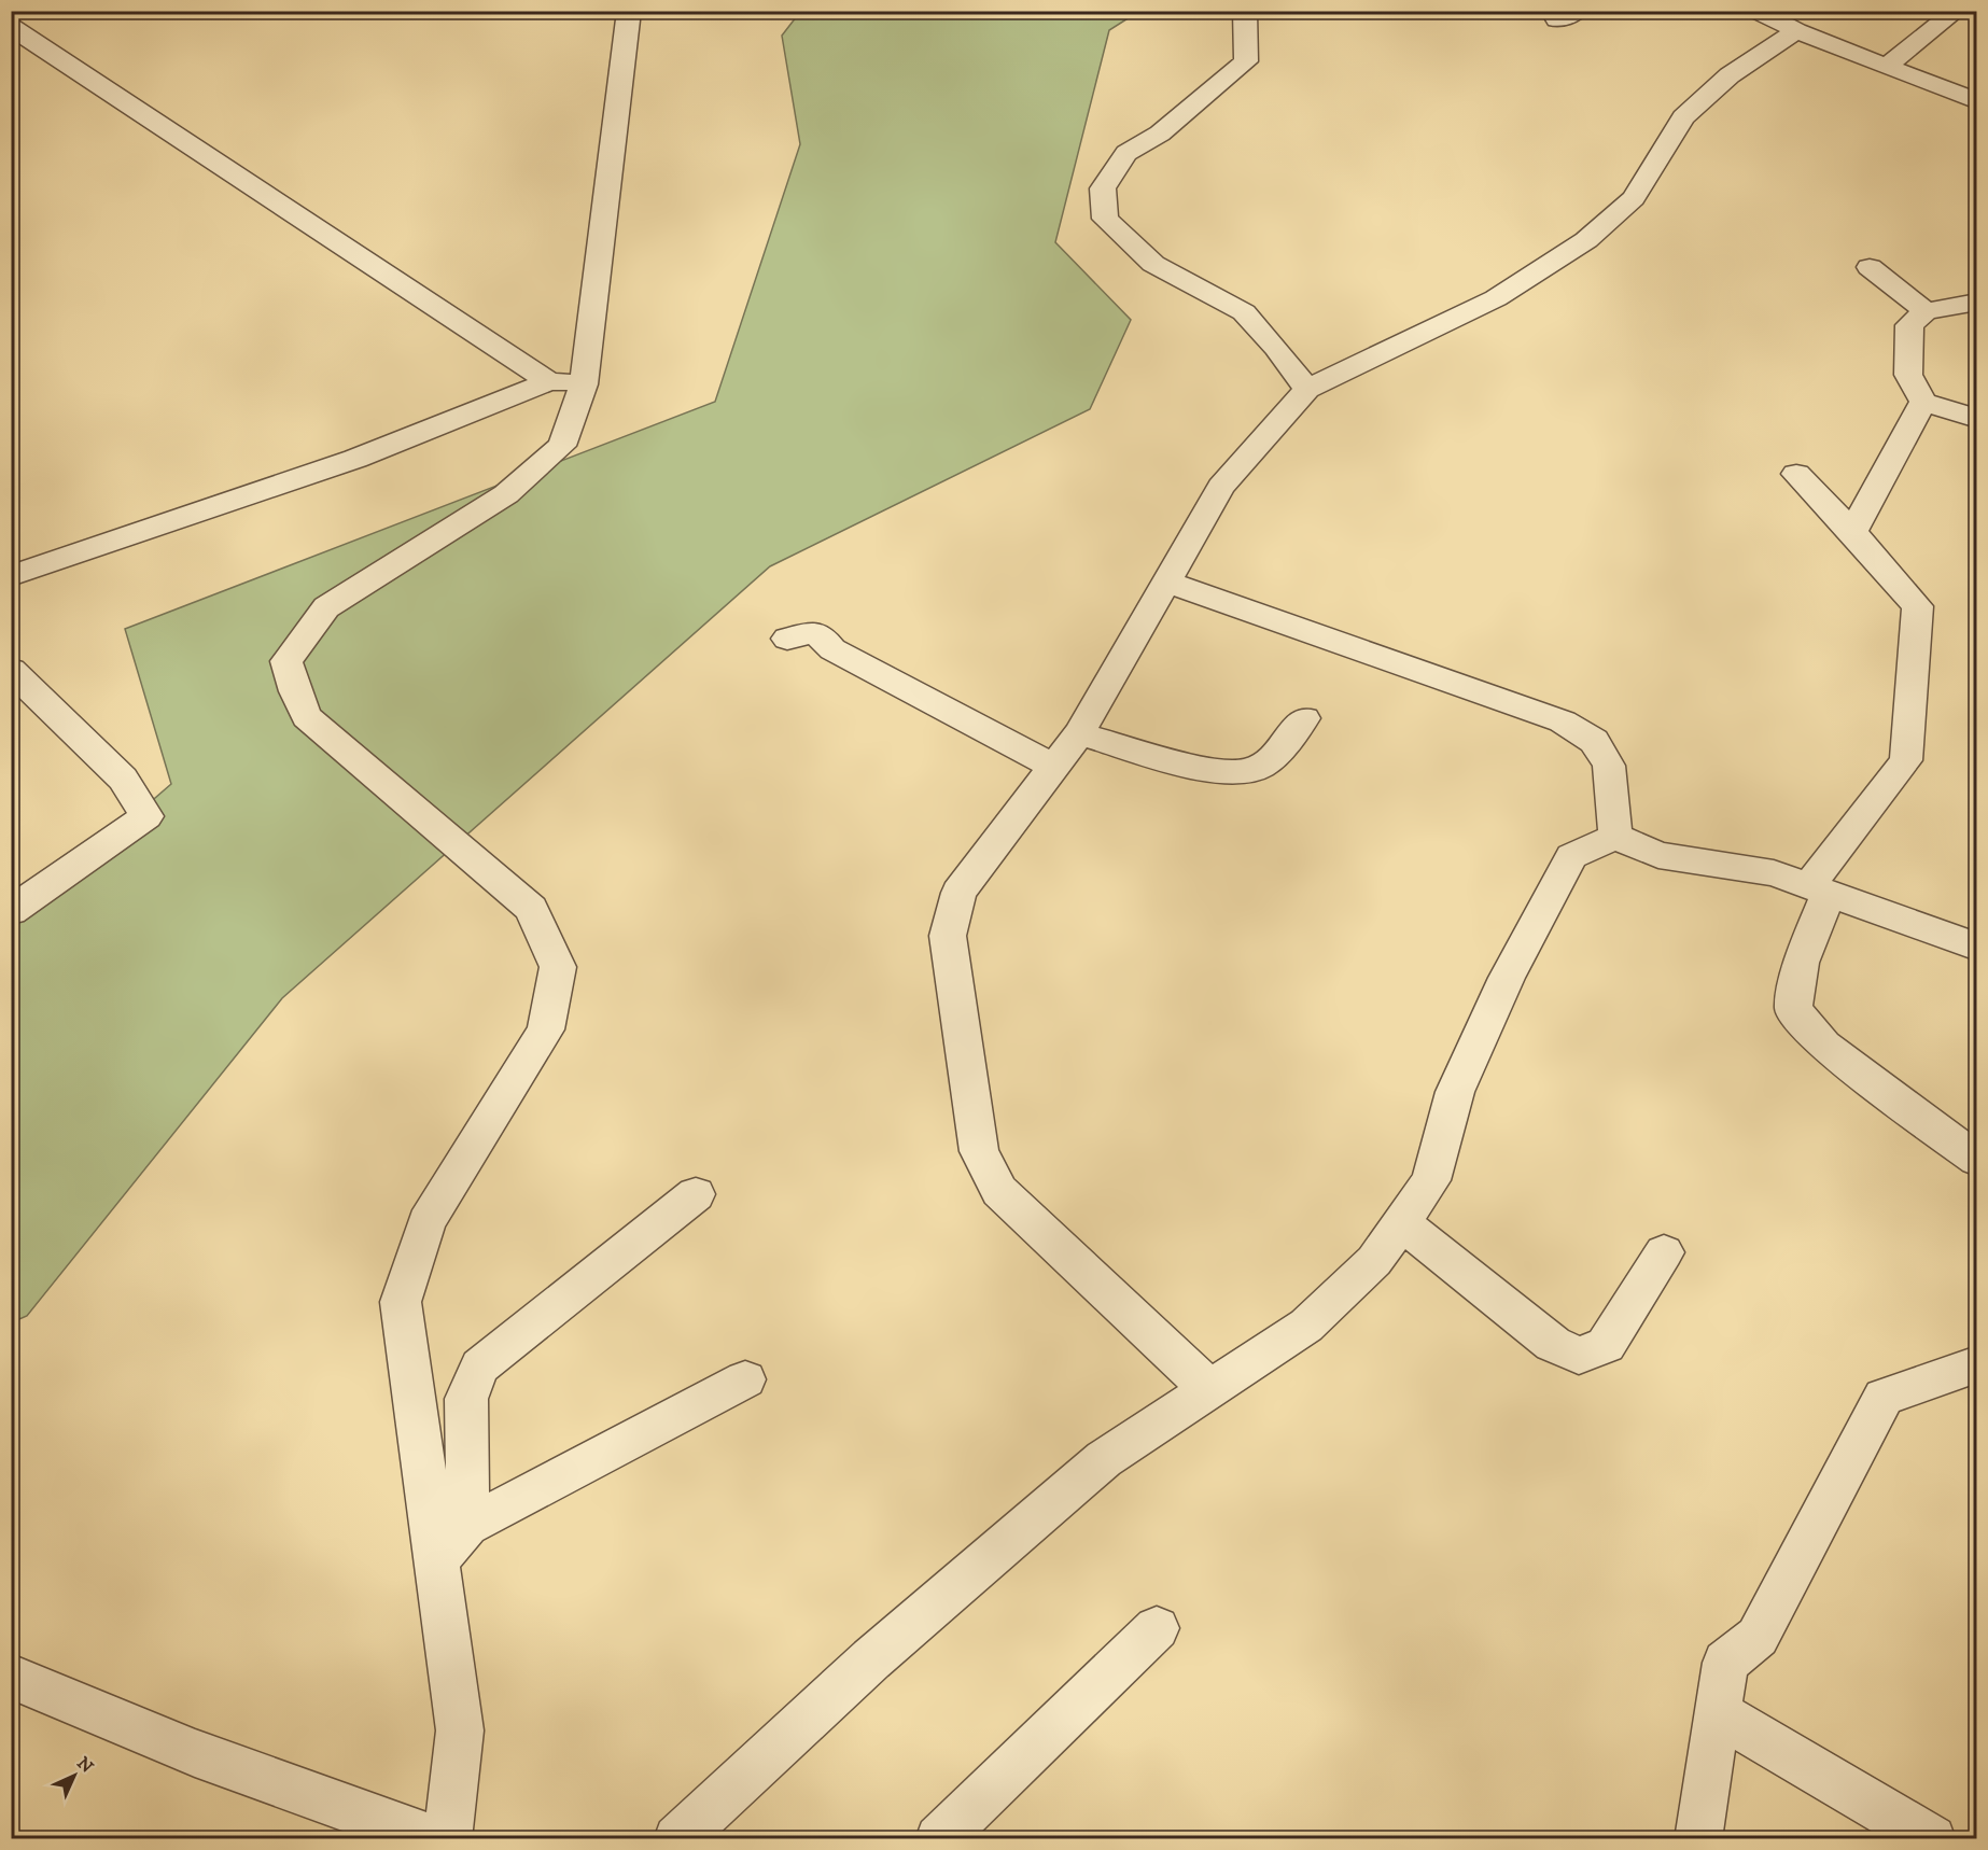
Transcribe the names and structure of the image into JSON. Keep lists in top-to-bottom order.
{
  "north": "top right"
}
